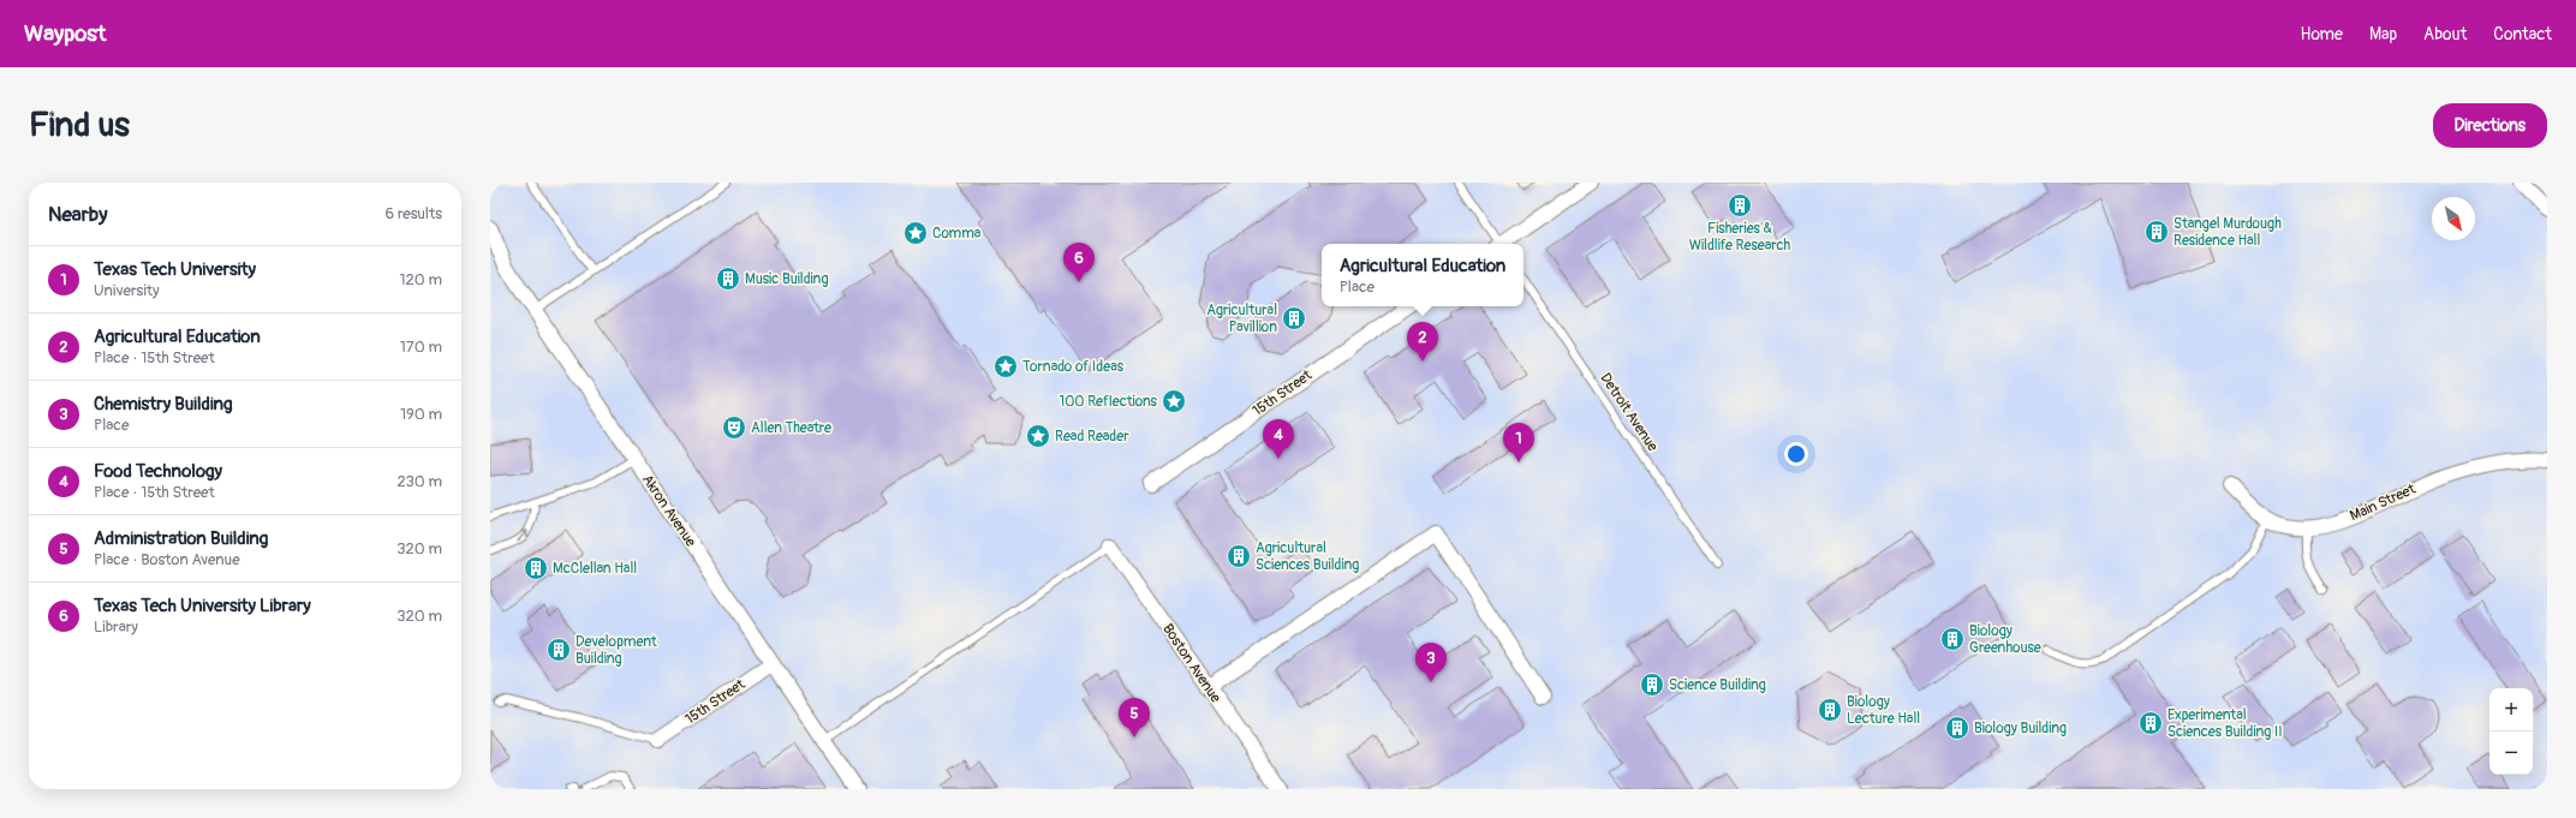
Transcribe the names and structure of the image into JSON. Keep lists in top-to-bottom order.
{
  "streets": {
    "street": [
      "15th Street",
      "Main Street",
      "Akron Avenue",
      "Boston Avenue"
    ],
    "lane": ["Detroit Avenue"]
  },
  "crossings": [
    ["15th Street", "Akron Avenue"]
  ],
  "places": {
    "building": [
      "Fisheries & Wildlife Research",
      "Stangel Murdough Residence Hall",
      "Music Building",
      "Agricultural Pavillion",
      "Agricultural Sciences Building",
      "McClellan Hall",
      "Biology Greenhouse",
      "Development Building",
      "Science Building",
      "Biology Lecture Hall",
      "Experimental Sciences Building II",
      "Biology Building"
    ],
    "place": [
      "Comma",
      "Tornado of Ideas",
      "100 Reflections",
      "Read Reader"
    ],
    "theatre": ["Allen Theatre"]
  },
  "north": "bottom right",
  "page": {
    "header": "Waypost",
    "nav": [
      "Home",
      "Map",
      "About",
      "Contact"
    ],
    "buttons": "Directions",
    "title": "Find us",
    "heading": ["Nearby", "6 results"],
    "pins": [
      "6",
      "2",
      "4",
      "1",
      "3",
      "5"
    ],
    "popup": ["Agricultural Education", "Place"],
    "list": [
      {
        "mark": "1",
        "name": "Texas Tech University",
        "note": "University",
        "value": "120 m"
      },
      {
        "mark": "2",
        "name": "Agricultural Education",
        "note": "Place · 15th Street",
        "value": "170 m"
      },
      {
        "mark": "3",
        "name": "Chemistry Building",
        "note": "Place",
        "value": "190 m"
      },
      {
        "mark": "4",
        "name": "Food Technology",
        "note": "Place · 15th Street",
        "value": "230 m"
      },
      {
        "mark": "5",
        "name": "Administration Building",
        "note": "Place · Boston Avenue",
        "value": "320 m"
      },
      {
        "mark": "6",
        "name": "Texas Tech University Library",
        "note": "Library",
        "value": "320 m"
      }
    ],
    "map_buttons": ["+", "−"]
  }
}
